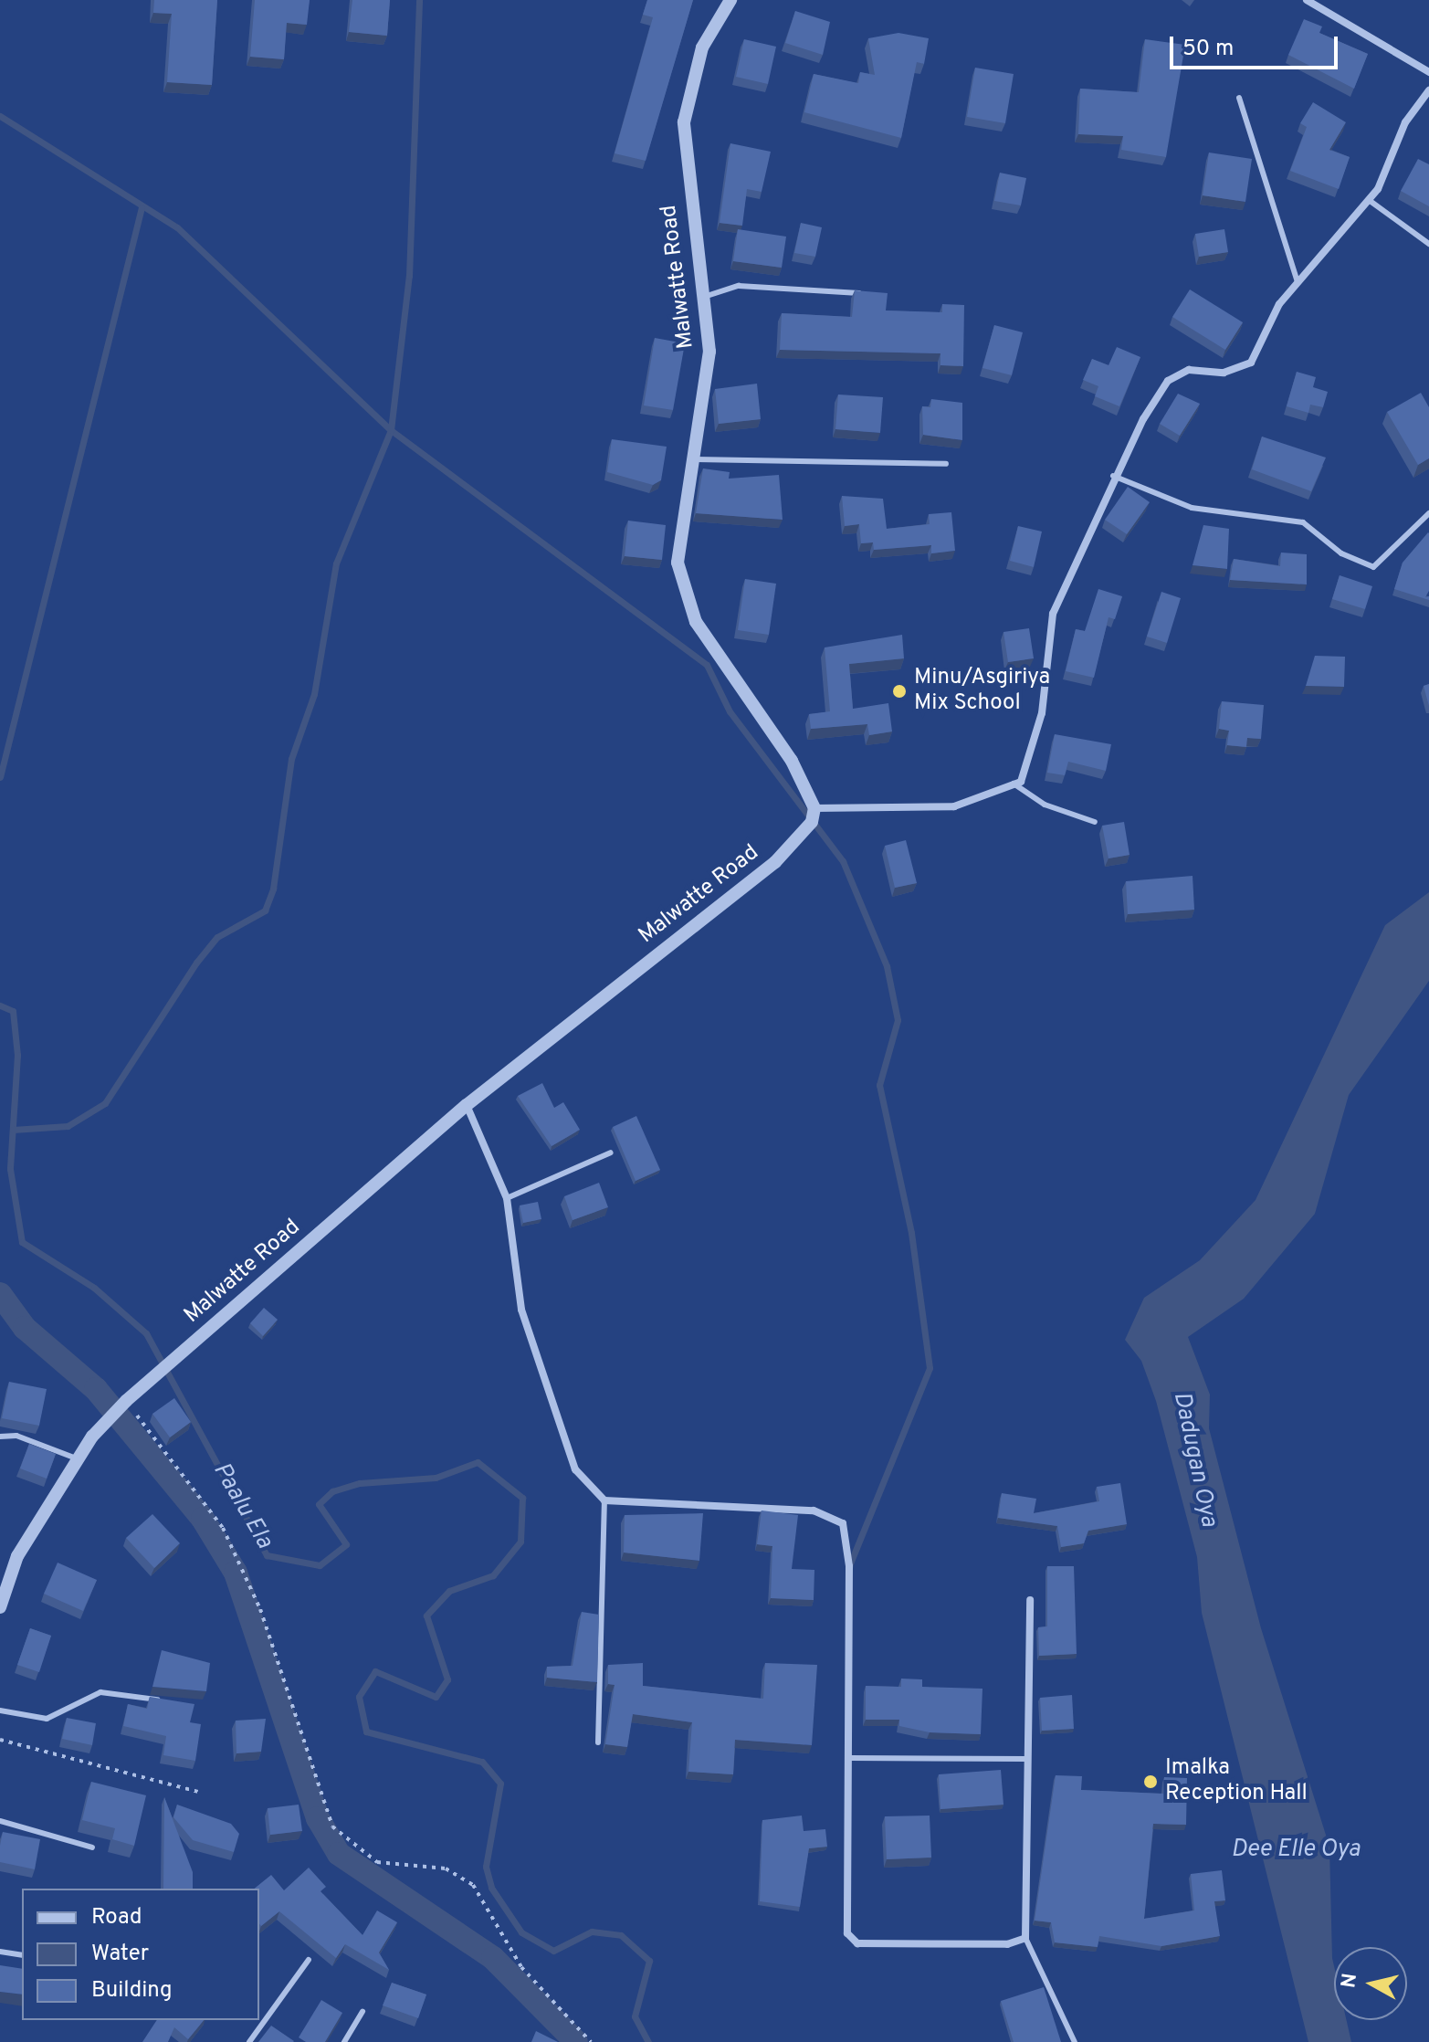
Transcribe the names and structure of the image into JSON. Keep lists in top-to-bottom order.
{
  "streets": {
    "street": ["Malwatte Road"]
  },
  "water": ["Dadugan Oya", "Paalu Ela", "Dee Elle Oya"],
  "places": ["Minu/Asgiriya Mix School", "Imalka Reception Hall"],
  "legend": ["Road", "Water", "Building"],
  "scale_bar": "50 m",
  "north": "left"
}
